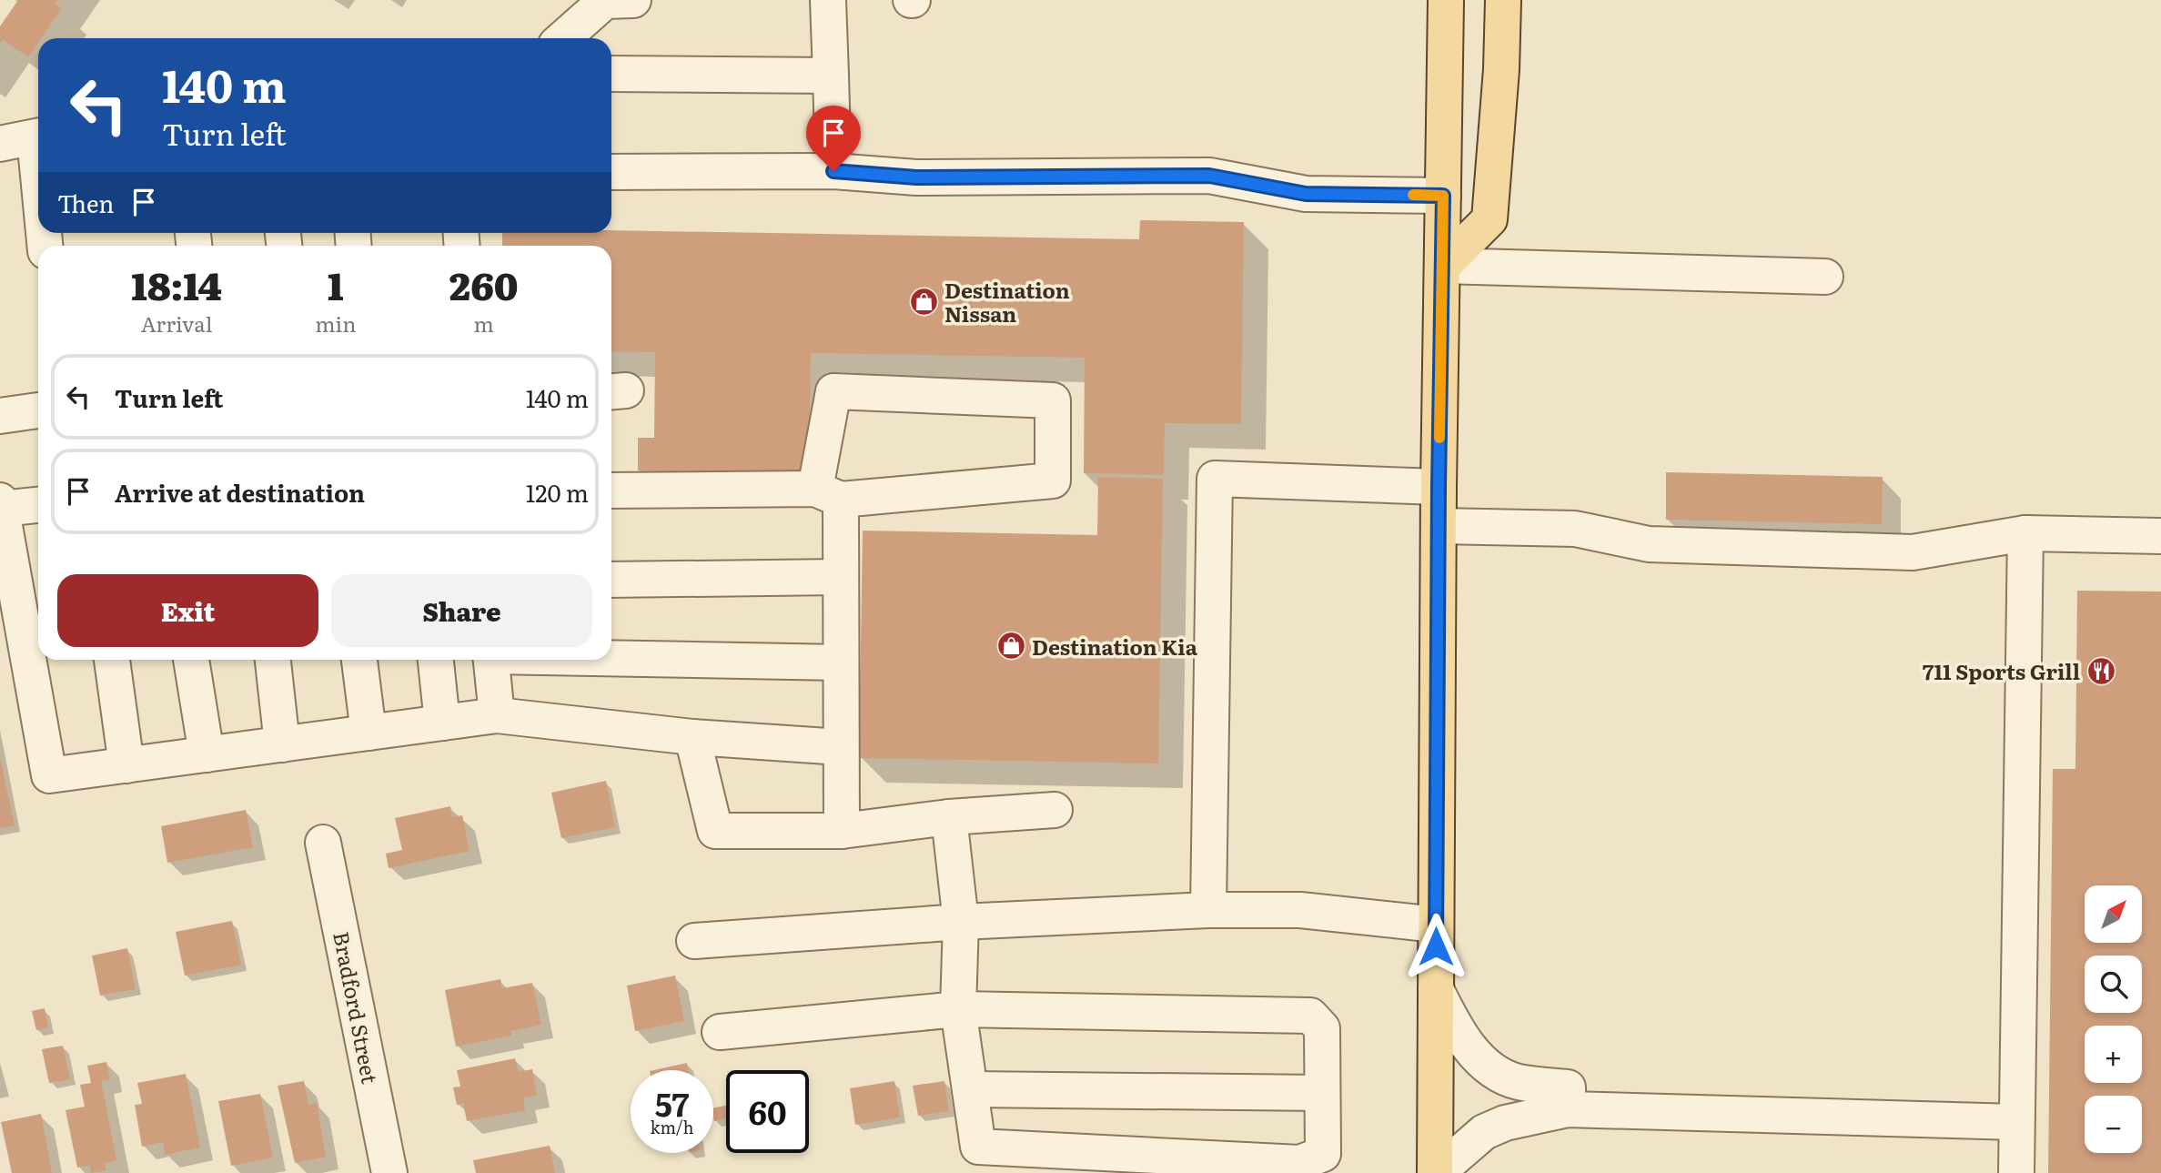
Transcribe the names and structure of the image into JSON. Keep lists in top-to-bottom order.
{
  "streets": {
    "street": ["Bradford Street"]
  },
  "places": {
    "shop": ["Destination Nissan", "Destination Kia"],
    "restaurant": ["711 Sports Grill"]
  },
  "north": "top right",
  "page": {
    "turn": ["140 m", "Turn left"],
    "then": "Then",
    "eta": [
      "18:14",
      "Arrival",
      "1",
      "min",
      "260",
      "m"
    ],
    "list": [
      {
        "name": "Turn left",
        "value": "140 m"
      },
      {
        "name": "Arrive at destination",
        "value": "120 m"
      }
    ],
    "buttons": ["Exit", "Share"],
    "map_buttons": ["+", "−"],
    "speed": "57 km/h",
    "limit": "60"
  }
}
